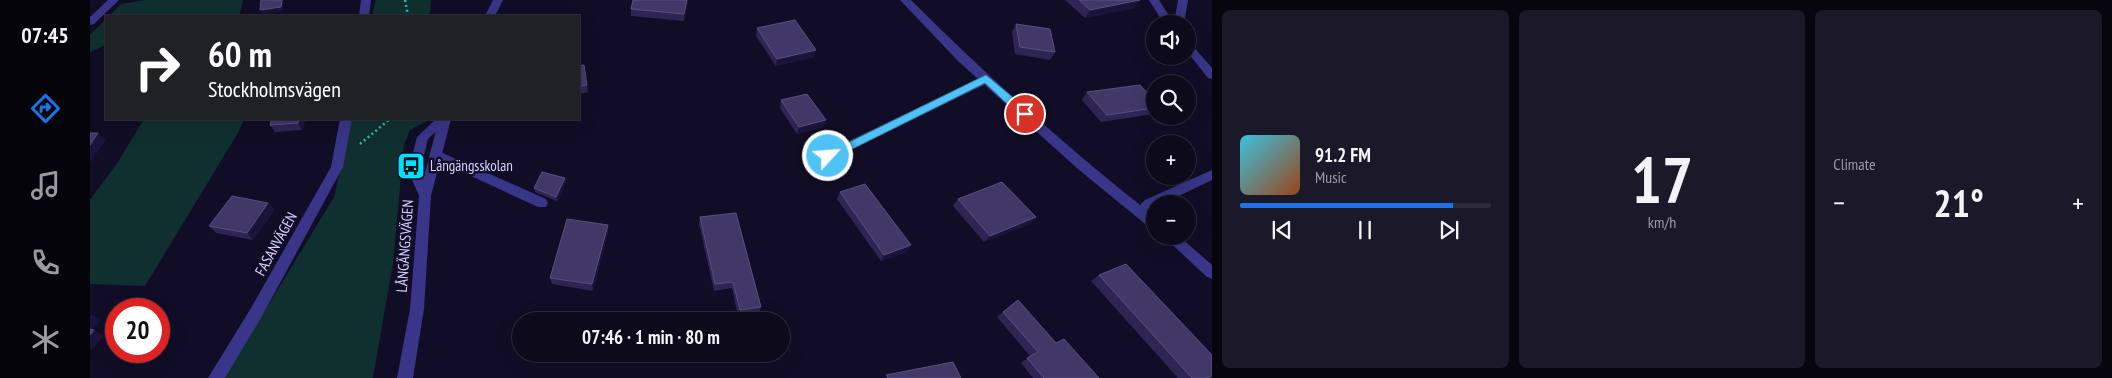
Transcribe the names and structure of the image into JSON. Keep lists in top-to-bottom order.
{
  "streets": {
    "street": ["FASANVÄGEN", "LÅNGÄNGSVÄGEN"]
  },
  "places": {
    "bus stop": ["Långängsskolan"]
  },
  "page": {
    "tabs": "07:45",
    "tile": [
      ["17", "km/h"],
      "Climate"
    ],
    "map_buttons": ["+", "−"],
    "turn": ["60 m", "Stockholmsvägen"],
    "song": ["91.2 FM", "Music"],
    "heat": ["−", "21°", "+"],
    "limit": "20",
    "trip": "07:46 · 1 min · 80 m"
  }
}
